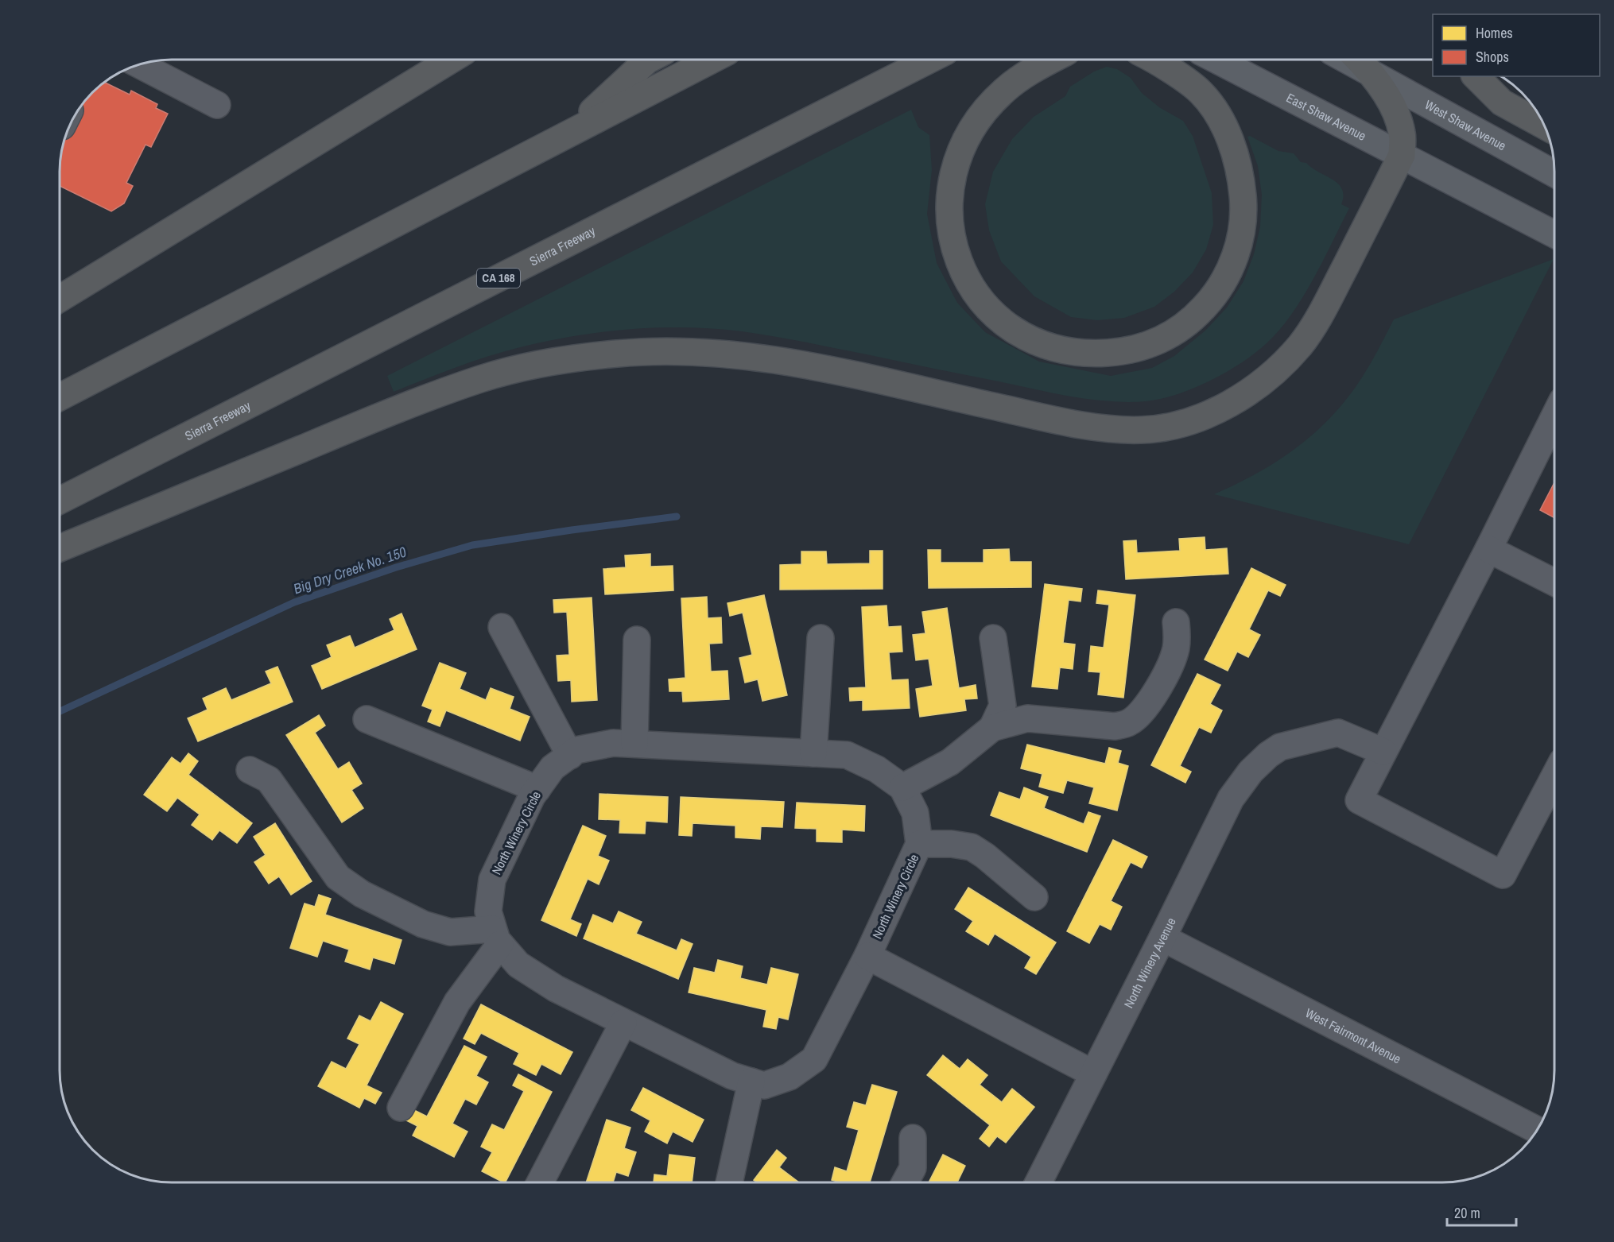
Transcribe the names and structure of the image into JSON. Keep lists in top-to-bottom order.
{
  "streets": {
    "highway": ["Sierra Freeway", "CA 168"],
    "main road": ["East Shaw Avenue", "West Shaw Avenue"],
    "street": ["North Winery Circle", "North Winery Avenue", "West Fairmont Avenue"]
  },
  "crossings": [
    ["North Winery Avenue", "West Fairmont Avenue"]
  ],
  "water": ["Big Dry Creek No. 150"],
  "legend": ["Homes", "Shops"],
  "scale_bar": "20 m"
}
